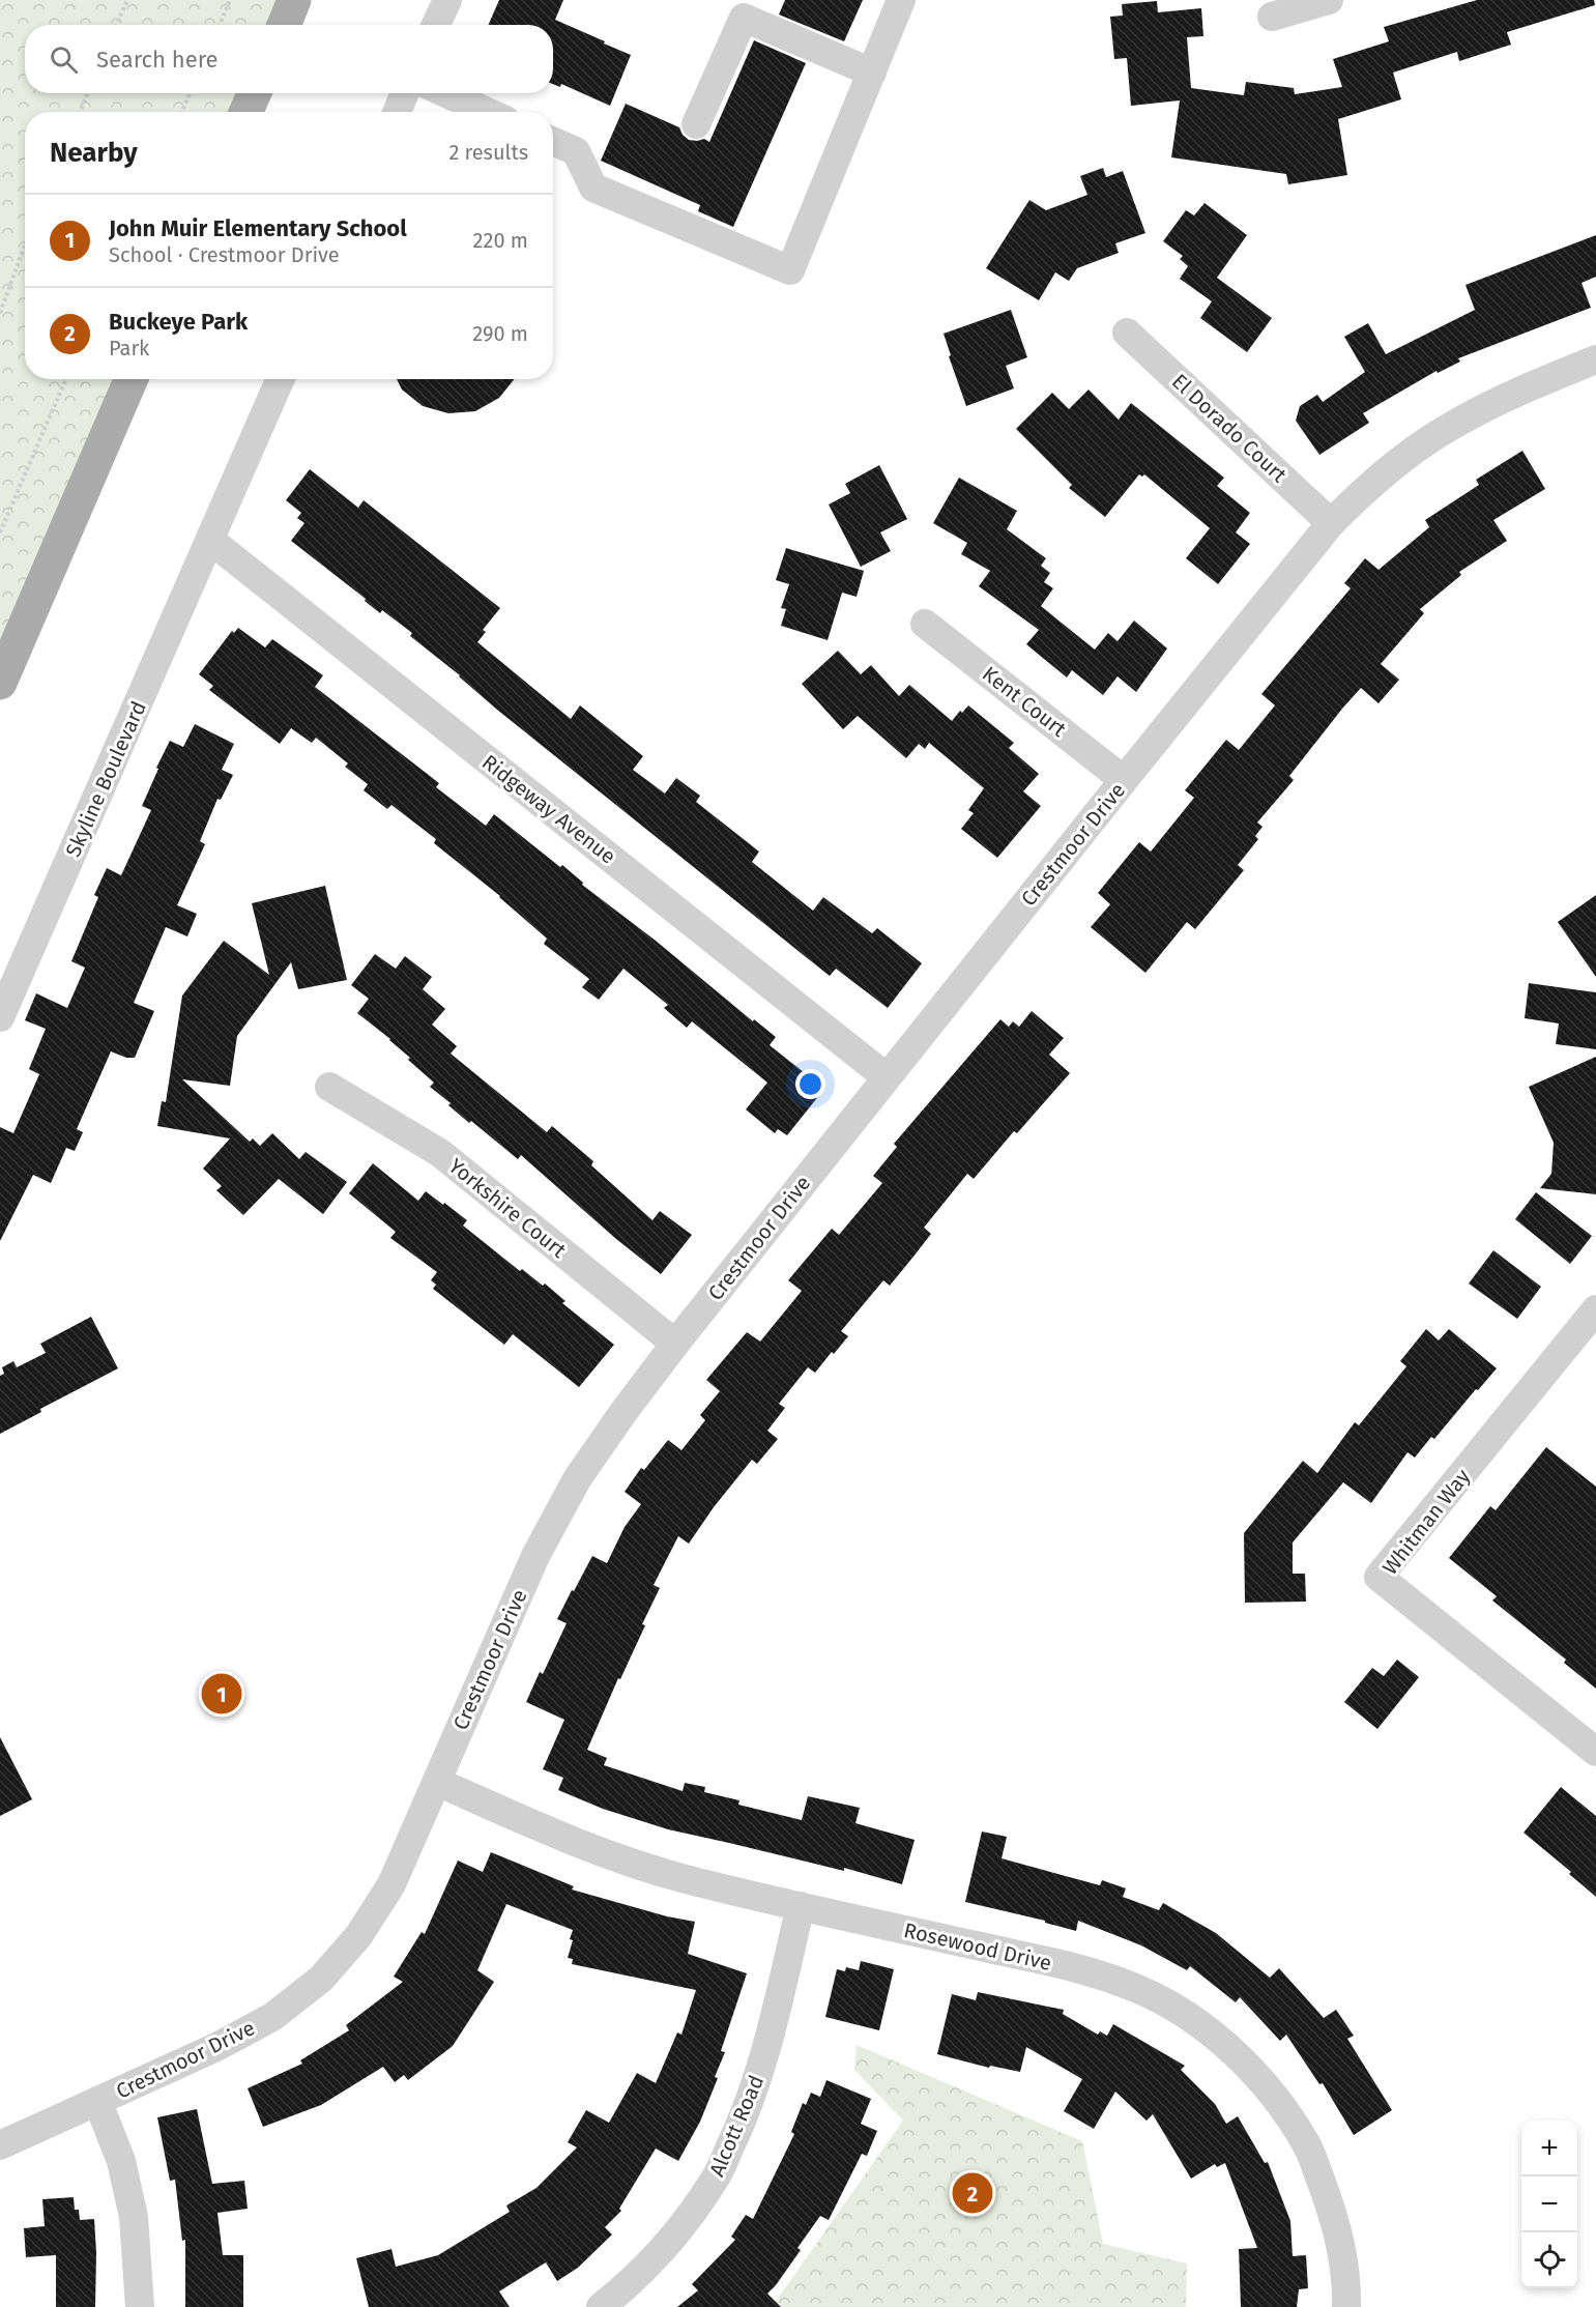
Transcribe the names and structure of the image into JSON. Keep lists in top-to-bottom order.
{
  "streets": {
    "street": [
      "El Dorado Court",
      "Kent Court",
      "Skyline Boulevard",
      "Ridgeway Avenue",
      "Crestmoor Drive",
      "Yorkshire Court",
      "Whitman Way",
      "Rosewood Drive",
      "Alcott Road"
    ]
  },
  "crossings": [
    ["El Dorado Court", "Crestmoor Drive"],
    ["Kent Court", "Crestmoor Drive"],
    ["Skyline Boulevard", "Ridgeway Avenue"],
    ["Ridgeway Avenue", "Crestmoor Drive"],
    ["Crestmoor Drive", "Yorkshire Court"],
    ["Crestmoor Drive", "Rosewood Drive"],
    ["Rosewood Drive", "Alcott Road"]
  ],
  "page": {
    "search": "Search here",
    "heading": ["Nearby", "2 results"],
    "list": [
      {
        "mark": "1",
        "name": "John Muir Elementary School",
        "note": "School · Crestmoor Drive",
        "value": "220 m"
      },
      {
        "mark": "2",
        "name": "Buckeye Park",
        "note": "Park",
        "value": "290 m"
      }
    ],
    "pins": ["1", "2"],
    "map_buttons": ["+", "−"]
  }
}
